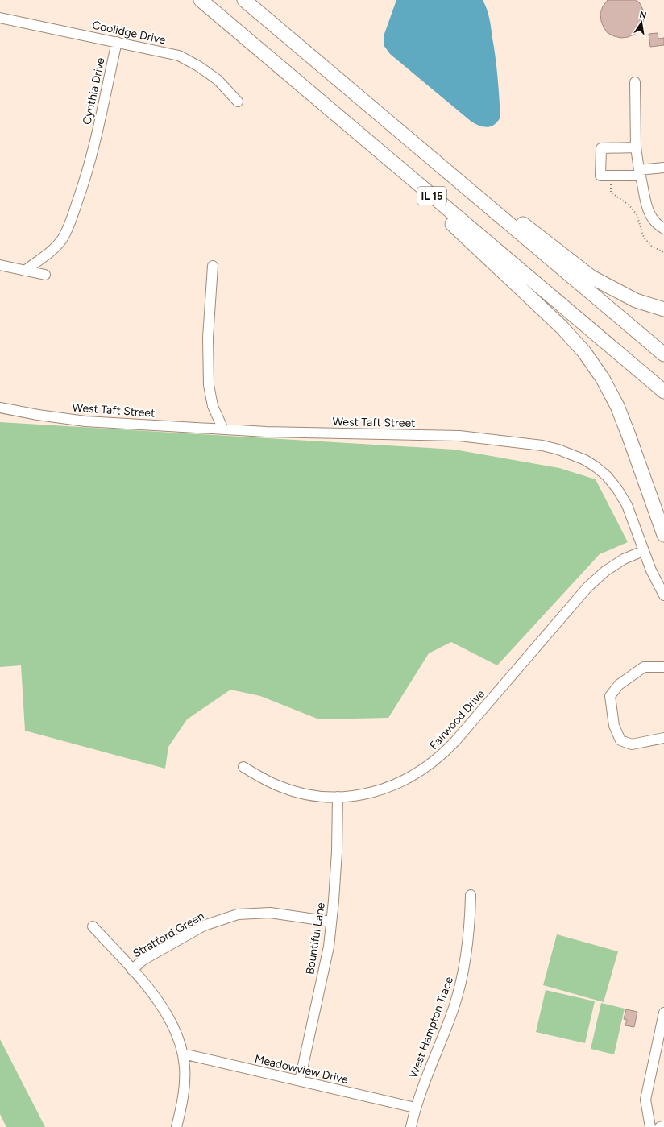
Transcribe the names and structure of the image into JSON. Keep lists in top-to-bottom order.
{
  "streets": {
    "highway": ["IL 15"],
    "street": [
      "Coolidge Drive",
      "Cynthia Drive",
      "West Taft Street",
      "Fairwood Drive",
      "Stratford Green",
      "Bountiful Lane",
      "West Hampton Trace",
      "Meadowview Drive"
    ]
  },
  "crossings": [
    ["Coolidge Drive", "Cynthia Drive"],
    ["West Taft Street", "Fairwood Drive"],
    ["Fairwood Drive", "Bountiful Lane"],
    ["Stratford Green", "Bountiful Lane"],
    ["Bountiful Lane", "Meadowview Drive"],
    ["West Hampton Trace", "Meadowview Drive"]
  ],
  "north": "top"
}
